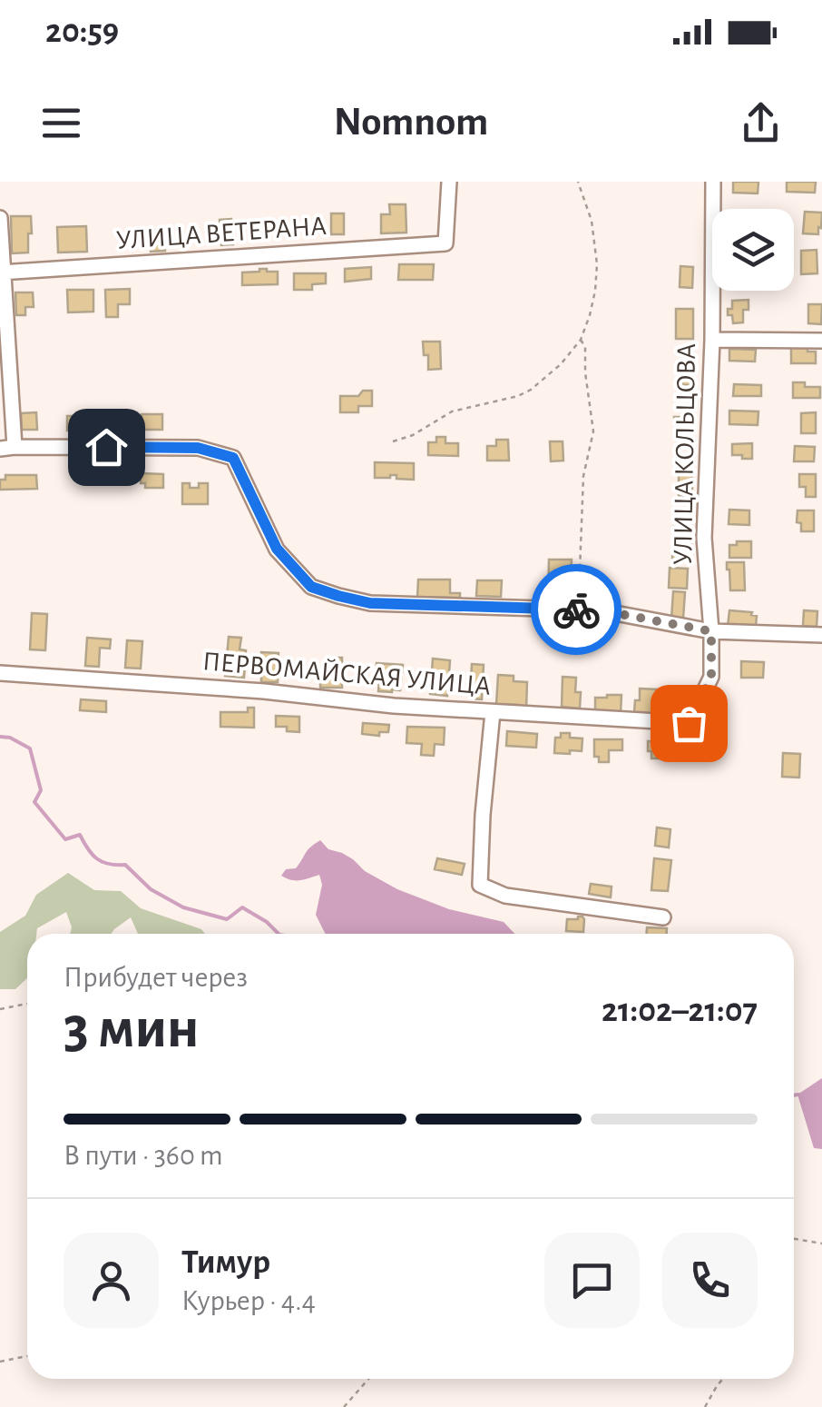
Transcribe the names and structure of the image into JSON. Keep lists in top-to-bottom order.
{
  "streets": {
    "street": ["УЛИЦА ВЕТЕРАНА", "УЛИЦА КОЛЬЦОВА", "ПЕРВОМАЙСКАЯ УЛИЦА"]
  },
  "crossings": [
    ["УЛИЦА КОЛЬЦОВА", "ПЕРВОМАЙСКАЯ УЛИЦА"]
  ],
  "page": {
    "status": "20:59",
    "header": "Nomnom",
    "heading": ["3 мин", "Прибудет через", "21:02–21:07"],
    "panel": ["Тимур", "Курьер · 4.4"],
    "bar": "В пути · 360 m"
  }
}
